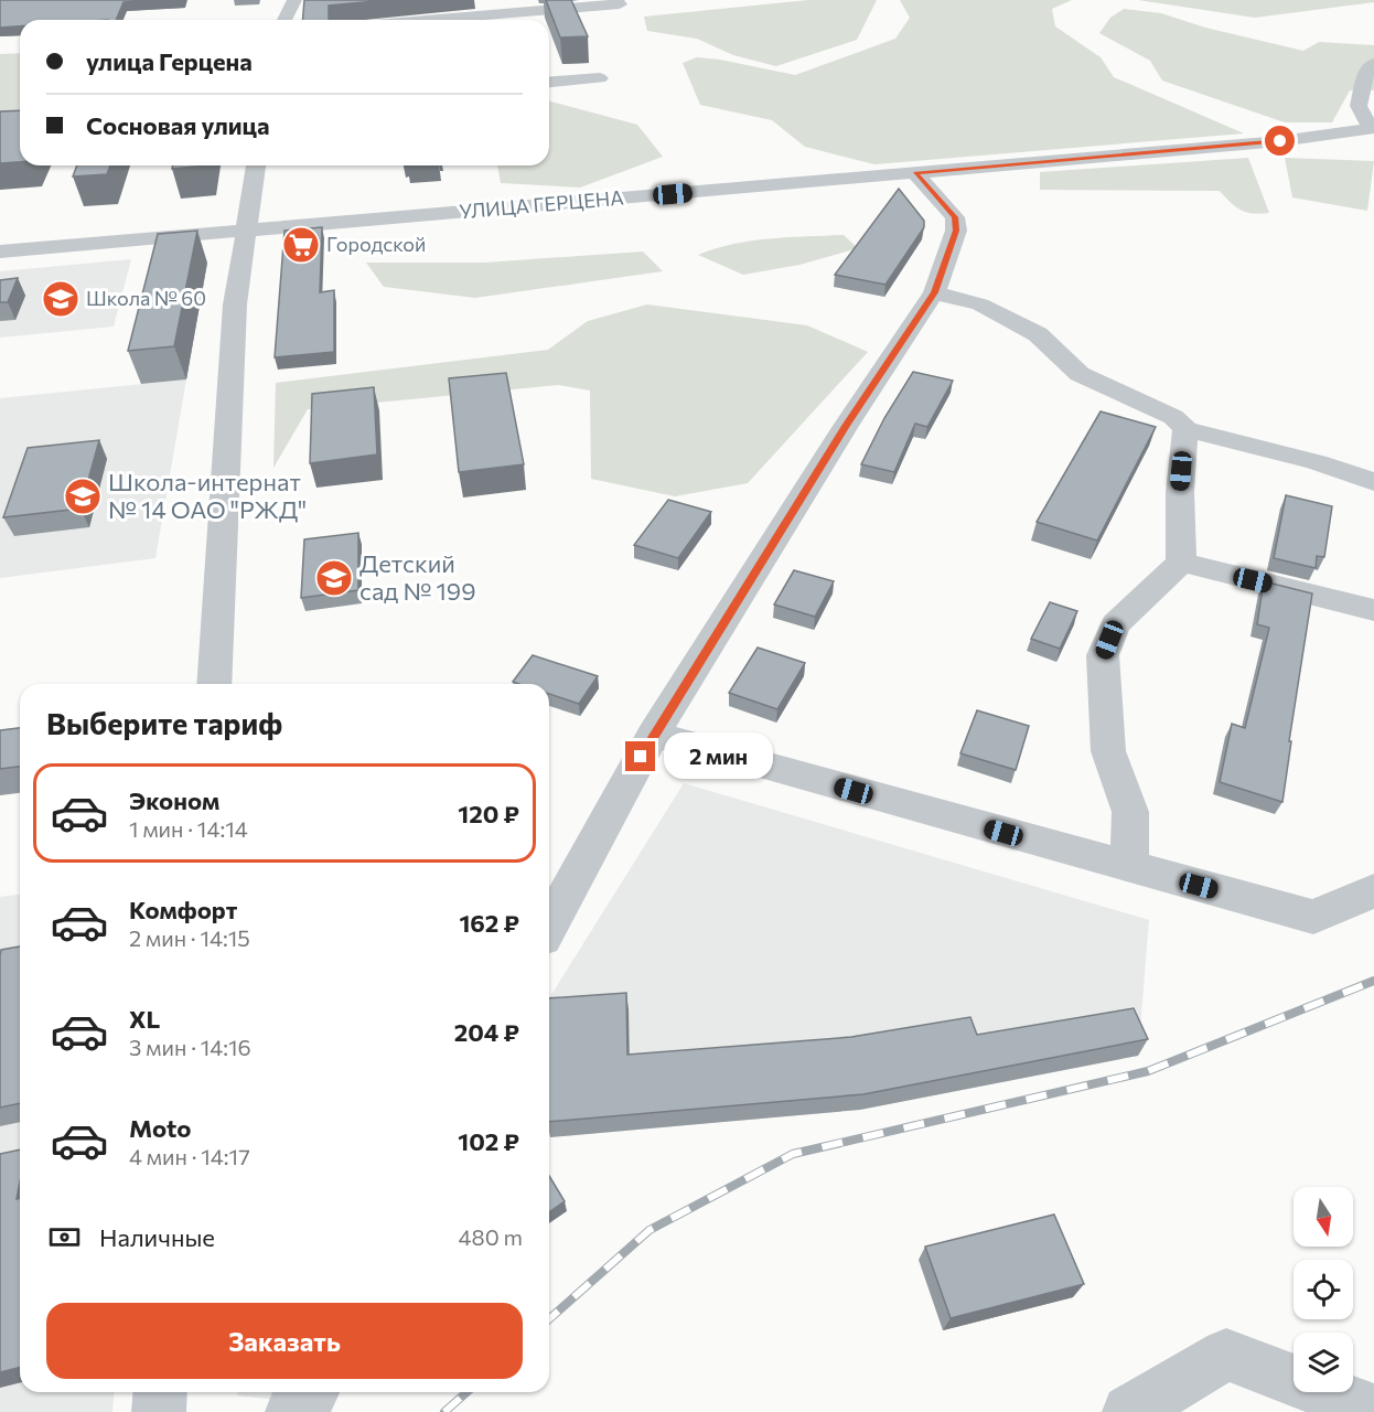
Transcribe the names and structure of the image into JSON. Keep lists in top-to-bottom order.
{
  "streets": {
    "street": ["УЛИЦА ГЕРЦЕНА"]
  },
  "places": {
    "supermarket": ["Городской"],
    "school or university": ["Школа № 60", "Школа-интернат № 14 ОАО \"РЖД\"", "Детский сад № 199"]
  },
  "north": "bottom",
  "page": {
    "banner": ["улица Герцена", "Сосновая улица"],
    "heading": "Выберите тариф",
    "bubble": "2 мин",
    "list": [
      {
        "name": "Эконом",
        "note": "1 мин · 14:14",
        "value": "120 ₽"
      },
      {
        "name": "Комфорт",
        "note": "2 мин · 14:15",
        "value": "162 ₽"
      },
      {
        "name": "XL",
        "note": "3 мин · 14:16",
        "value": "204 ₽"
      },
      {
        "name": "Moto",
        "note": "4 мин · 14:17",
        "value": "102 ₽"
      }
    ],
    "pay": ["Наличные", "480 m"],
    "buttons": "Заказать"
  }
}
